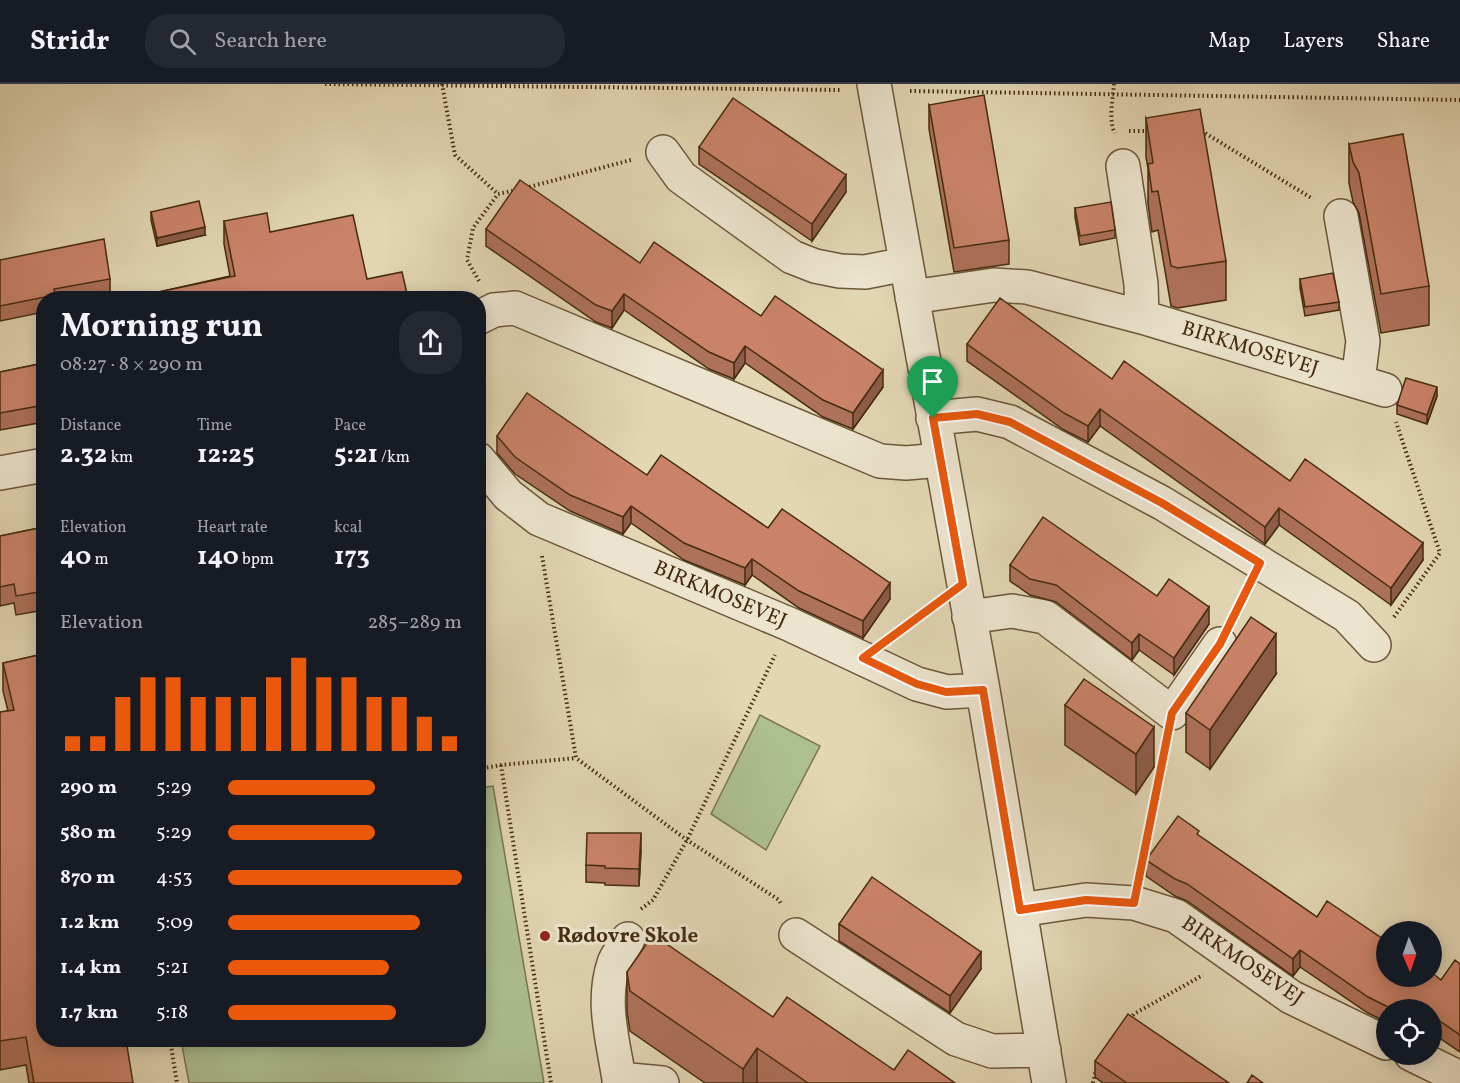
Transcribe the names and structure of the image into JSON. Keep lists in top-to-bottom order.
{
  "streets": {
    "street": ["BIRKMOSEVEJ"]
  },
  "places": ["Rødovre Skole"],
  "north": "bottom",
  "page": {
    "header": "Stridr",
    "search": "Search here",
    "nav": ["Map", "Layers", "Share"],
    "heading": ["Morning run", "08:27 · 8 × 290 m"],
    "stats": [
      ["Distance", "2.32 km"],
      ["Time", "12:25"],
      ["Pace", "5:21 /km"],
      ["Elevation", "40 m"],
      ["Heart rate", "140 bpm"],
      ["kcal", "173"]
    ],
    "chart": ["Elevation", "285–289 m"],
    "list": [
      {
        "name": "290 m",
        "note": "5:29"
      },
      {
        "name": "580 m",
        "note": "5:29"
      },
      {
        "name": "870 m",
        "note": "4:53"
      },
      {
        "name": "1.2 km",
        "note": "5:09"
      },
      {
        "name": "1.4 km",
        "note": "5:21"
      },
      {
        "name": "1.7 km",
        "note": "5:18"
      }
    ]
  }
}
